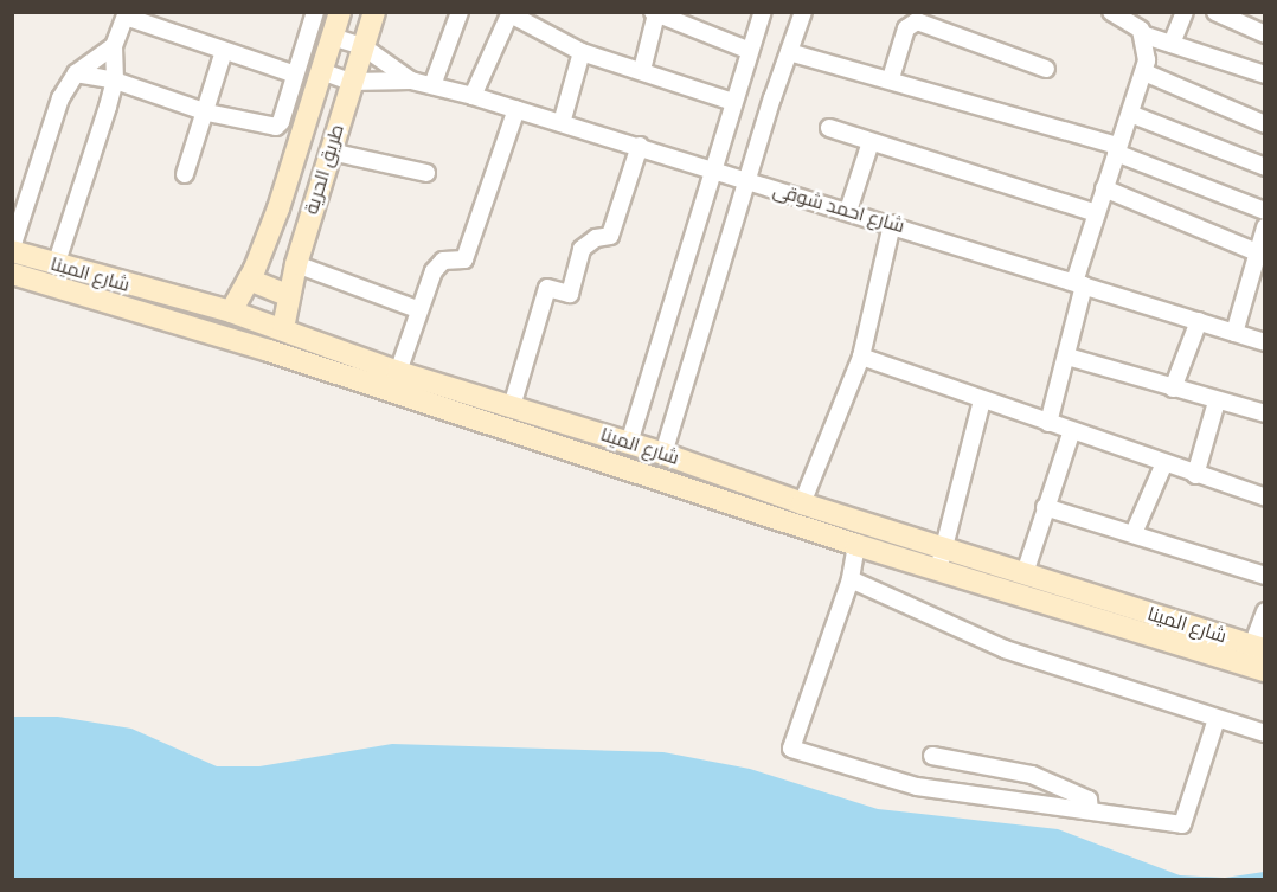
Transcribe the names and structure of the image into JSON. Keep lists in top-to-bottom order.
{
  "streets": {
    "main road": ["طريق الحرية", "شارع المينا"],
    "street": ["شارع احمد شوقى"]
  },
  "crossings": [
    ["طريق الحرية", "شارع احمد شوقى"],
    ["طريق الحرية", "شارع المينا"]
  ]
}
